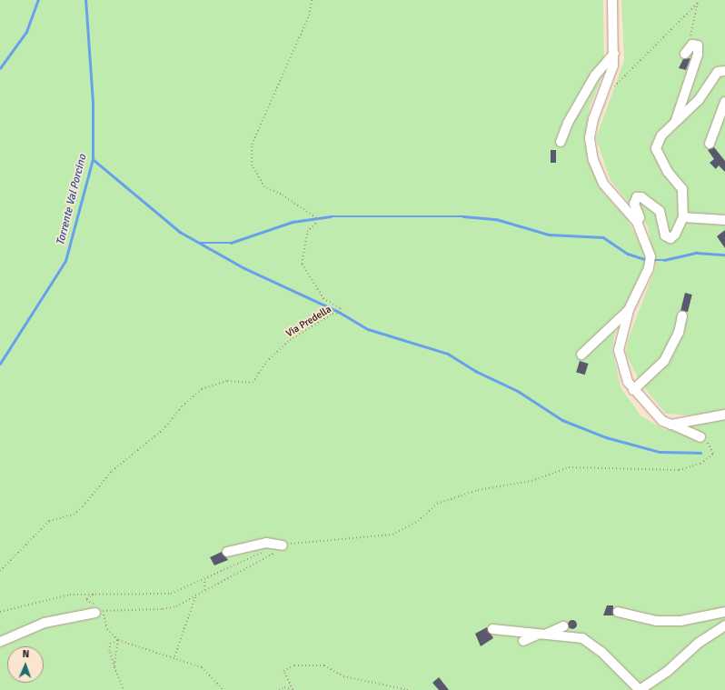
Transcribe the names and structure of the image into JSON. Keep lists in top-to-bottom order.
{
  "streets": {
    "path": ["Via Predella"]
  },
  "water": ["Torrente Val Porcino"],
  "north": "top"
}
